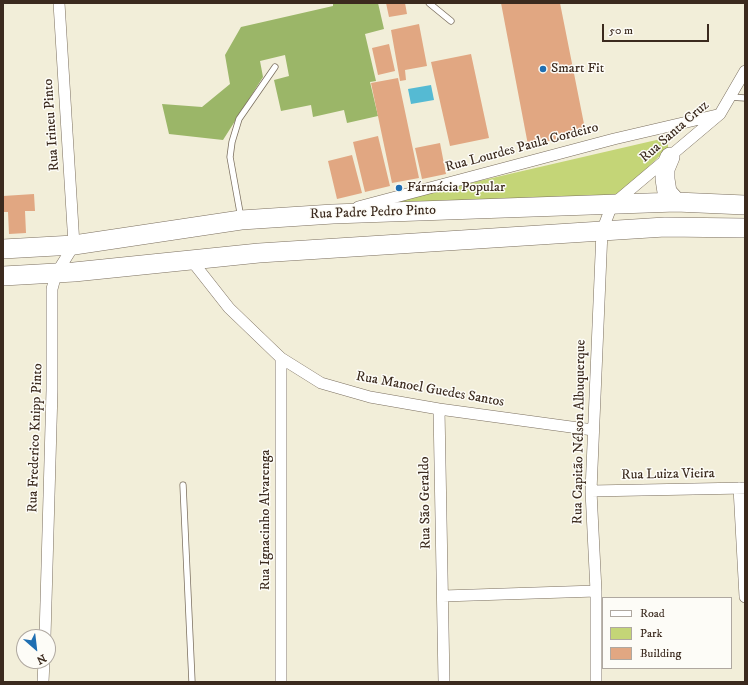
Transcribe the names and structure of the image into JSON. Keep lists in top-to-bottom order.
{
  "streets": {
    "highway": ["Rua Padre Pedro Pinto"],
    "street": [
      "Rua Irineu Pinto",
      "Rua Santa Cruz",
      "Rua Lourdes Paula Cordeiro",
      "Rua Manoel Guedes Santos",
      "Rua Capitão Nélson Albuquerque",
      "Rua Frederico Knipp Pinto",
      "Rua Luiza Vieira",
      "Rua São Geraldo",
      "Rua Ignacinho Alvarenga"
    ]
  },
  "crossings": [
    ["Rua Irineu Pinto", "Rua Padre Pedro Pinto"],
    ["Rua Irineu Pinto", "Rua Frederico Knipp Pinto"],
    ["Rua Santa Cruz", "Rua Lourdes Paula Cordeiro"],
    ["Rua Santa Cruz", "Rua Padre Pedro Pinto"],
    ["Rua Santa Cruz", "Rua Capitão Nélson Albuquerque"],
    ["Rua Lourdes Paula Cordeiro", "Rua Padre Pedro Pinto"],
    ["Rua Padre Pedro Pinto", "Rua Capitão Nélson Albuquerque"],
    ["Rua Padre Pedro Pinto", "Rua Frederico Knipp Pinto"],
    ["Rua Manoel Guedes Santos", "Rua Capitão Nélson Albuquerque"],
    ["Rua Manoel Guedes Santos", "Rua São Geraldo"],
    ["Rua Manoel Guedes Santos", "Rua Ignacinho Alvarenga"],
    ["Rua Capitão Nélson Albuquerque", "Rua Luiza Vieira"]
  ],
  "places": ["Smart Fit", "Fármácia Popular"],
  "legend": ["Road", "Park", "Building"],
  "scale_bar": "50 m",
  "north": "bottom right"
}
